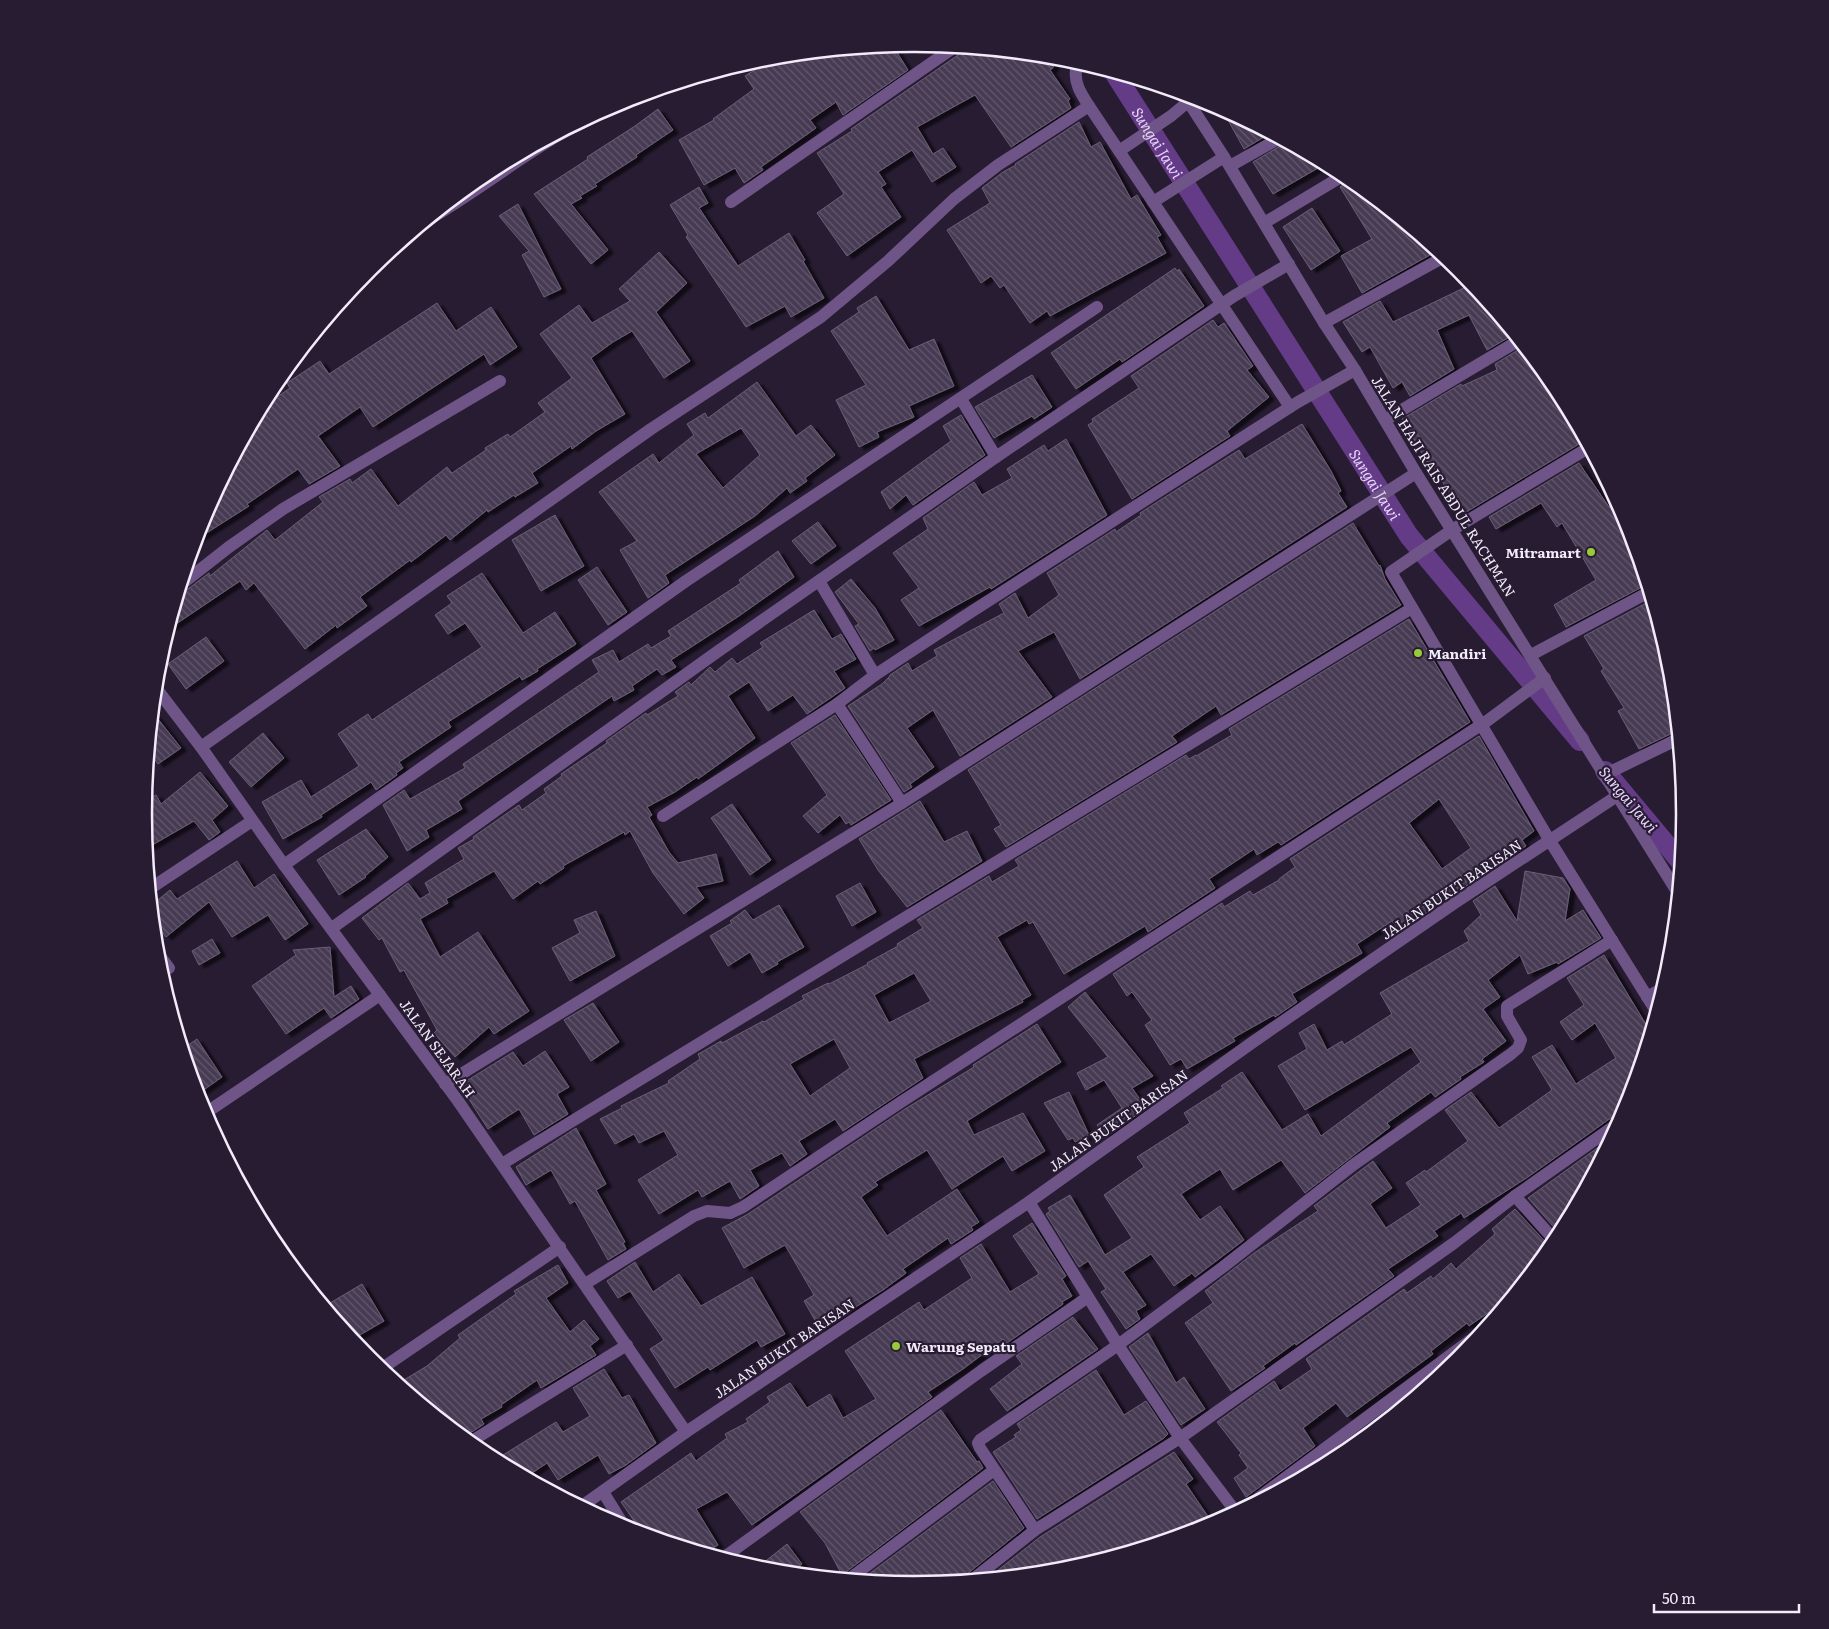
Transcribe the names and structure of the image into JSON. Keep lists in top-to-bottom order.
{
  "streets": {
    "street": ["JALAN HAJI RAIS ABDUL RACHMAN", "JALAN BUKIT BARISAN", "JALAN SEJARAH"]
  },
  "crossings": [
    ["JALAN HAJI RAIS ABDUL RACHMAN", "JALAN BUKIT BARISAN"],
    ["JALAN BUKIT BARISAN", "JALAN SEJARAH"]
  ],
  "water": ["Sungai Jawi"],
  "places": ["Mitramart", "Mandiri", "Warung Sepatu"],
  "scale_bar": "50 m"
}
